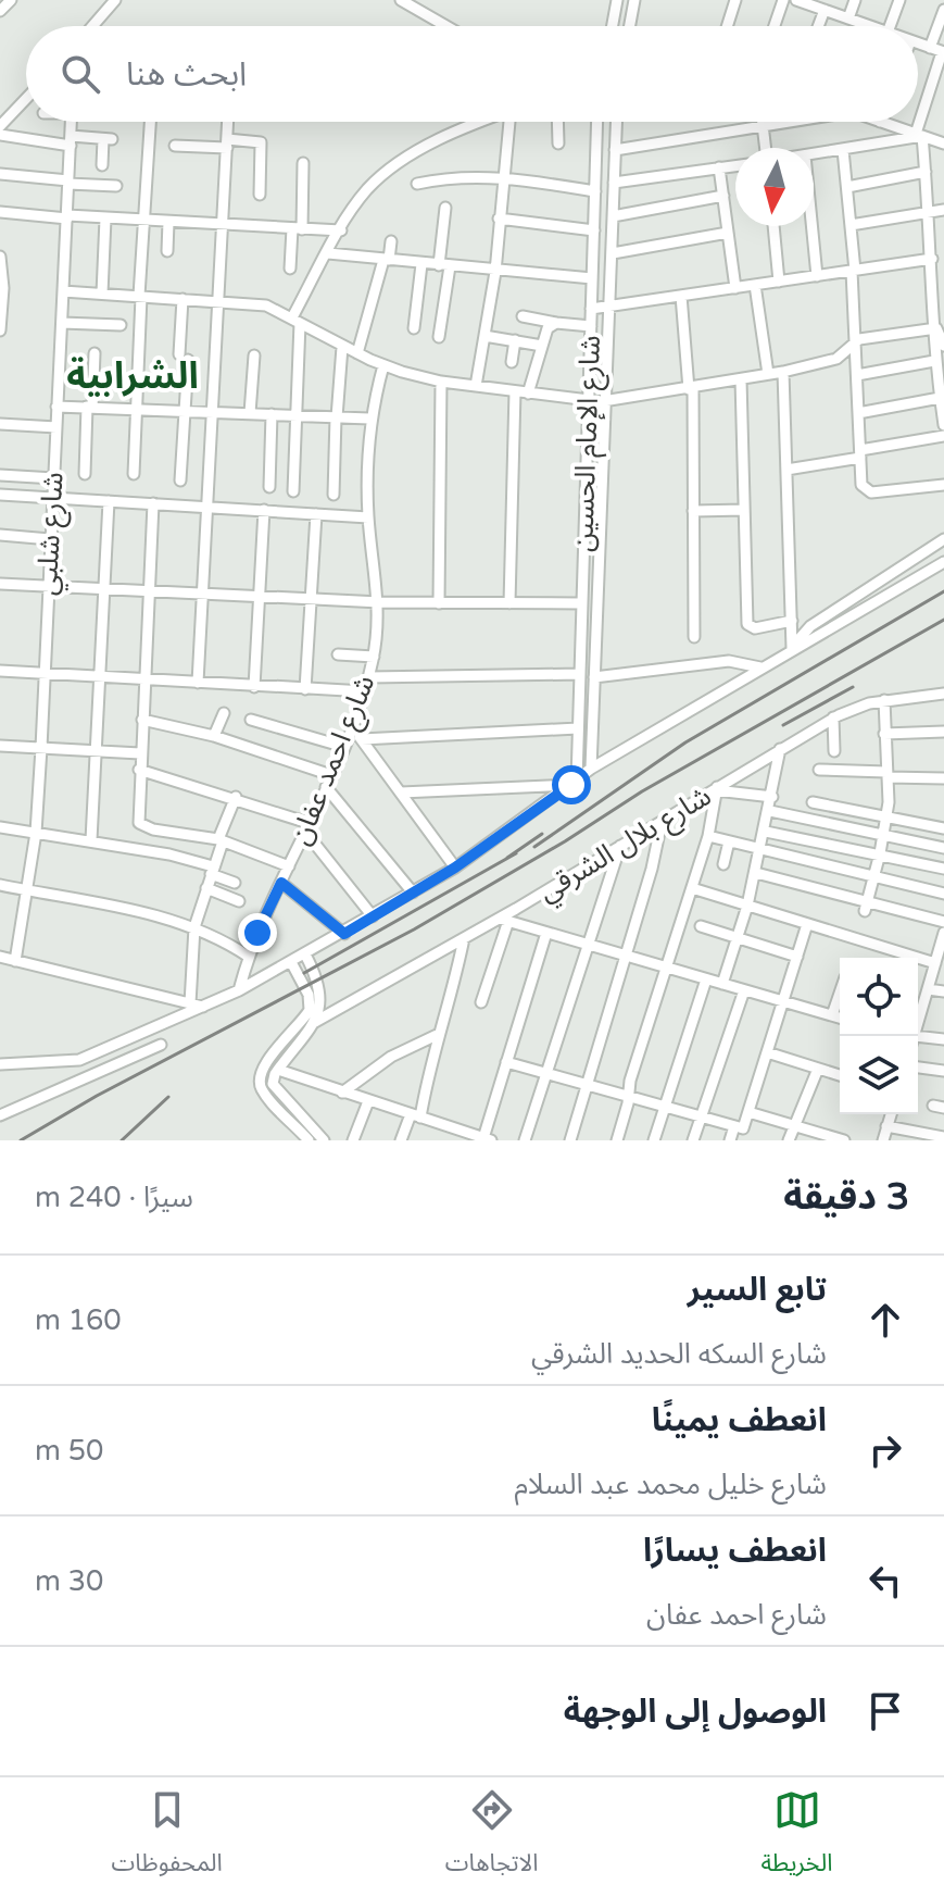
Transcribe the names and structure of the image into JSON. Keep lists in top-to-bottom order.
{
  "streets": {
    "street": [
      "شارع الإمام الحسين",
      "شارع شلبي",
      "شارع احمد عفان",
      "شارع بلال الشرقي"
    ]
  },
  "districts": ["الشرابية"],
  "north": "bottom",
  "page": {
    "search": "ابحث هنا",
    "heading": ["3 دقيقة", "سيرًا · 240 m"],
    "list": [
      ["تابع السير", "شارع السكه الحديد الشرقي", "160 m"],
      ["انعطف يمينًا", "شارع خليل محمد عبد السلام", "50 m"],
      ["انعطف يسارًا", "شارع احمد عفان", "30 m"],
      "الوصول إلى الوجهة"
    ],
    "nav": ["الخريطة", "الاتجاهات", "المحفوظات"]
  }
}
